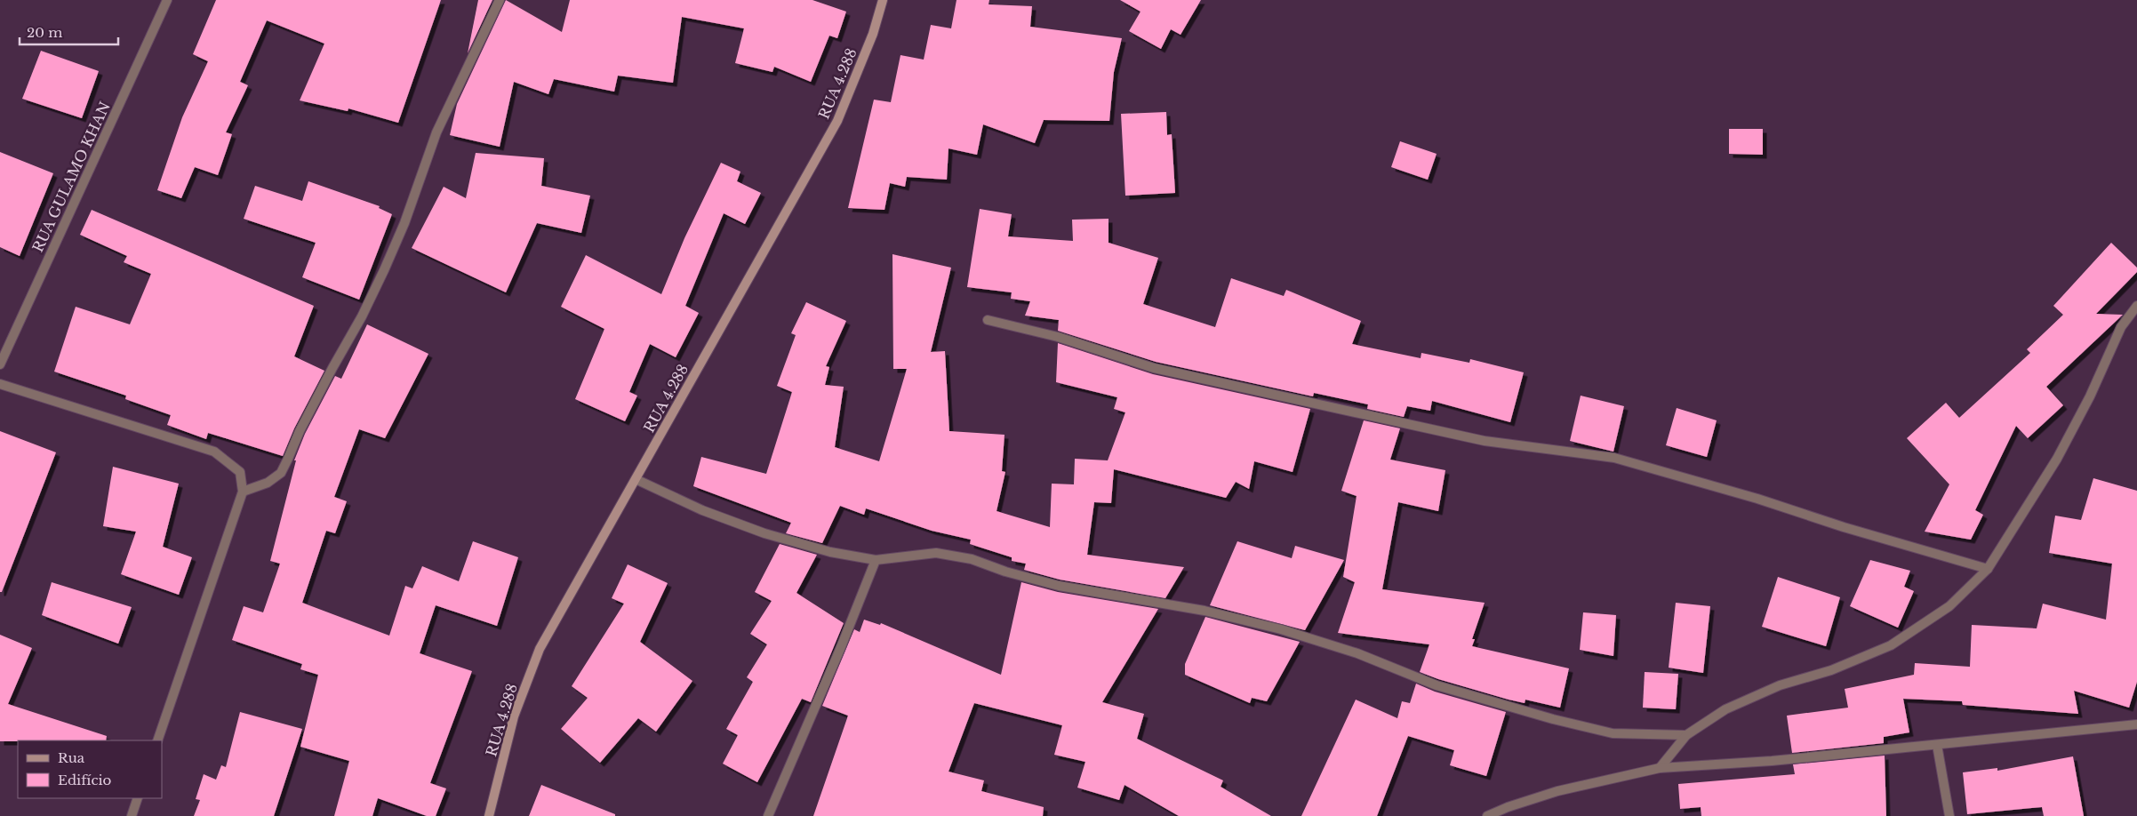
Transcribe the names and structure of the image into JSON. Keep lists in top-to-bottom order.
{
  "streets": {
    "street": ["RUA 4.288", "RUA GULAMO KHAN"]
  },
  "legend": ["Rua", "Edifício"],
  "scale_bar": "20 m"
}
